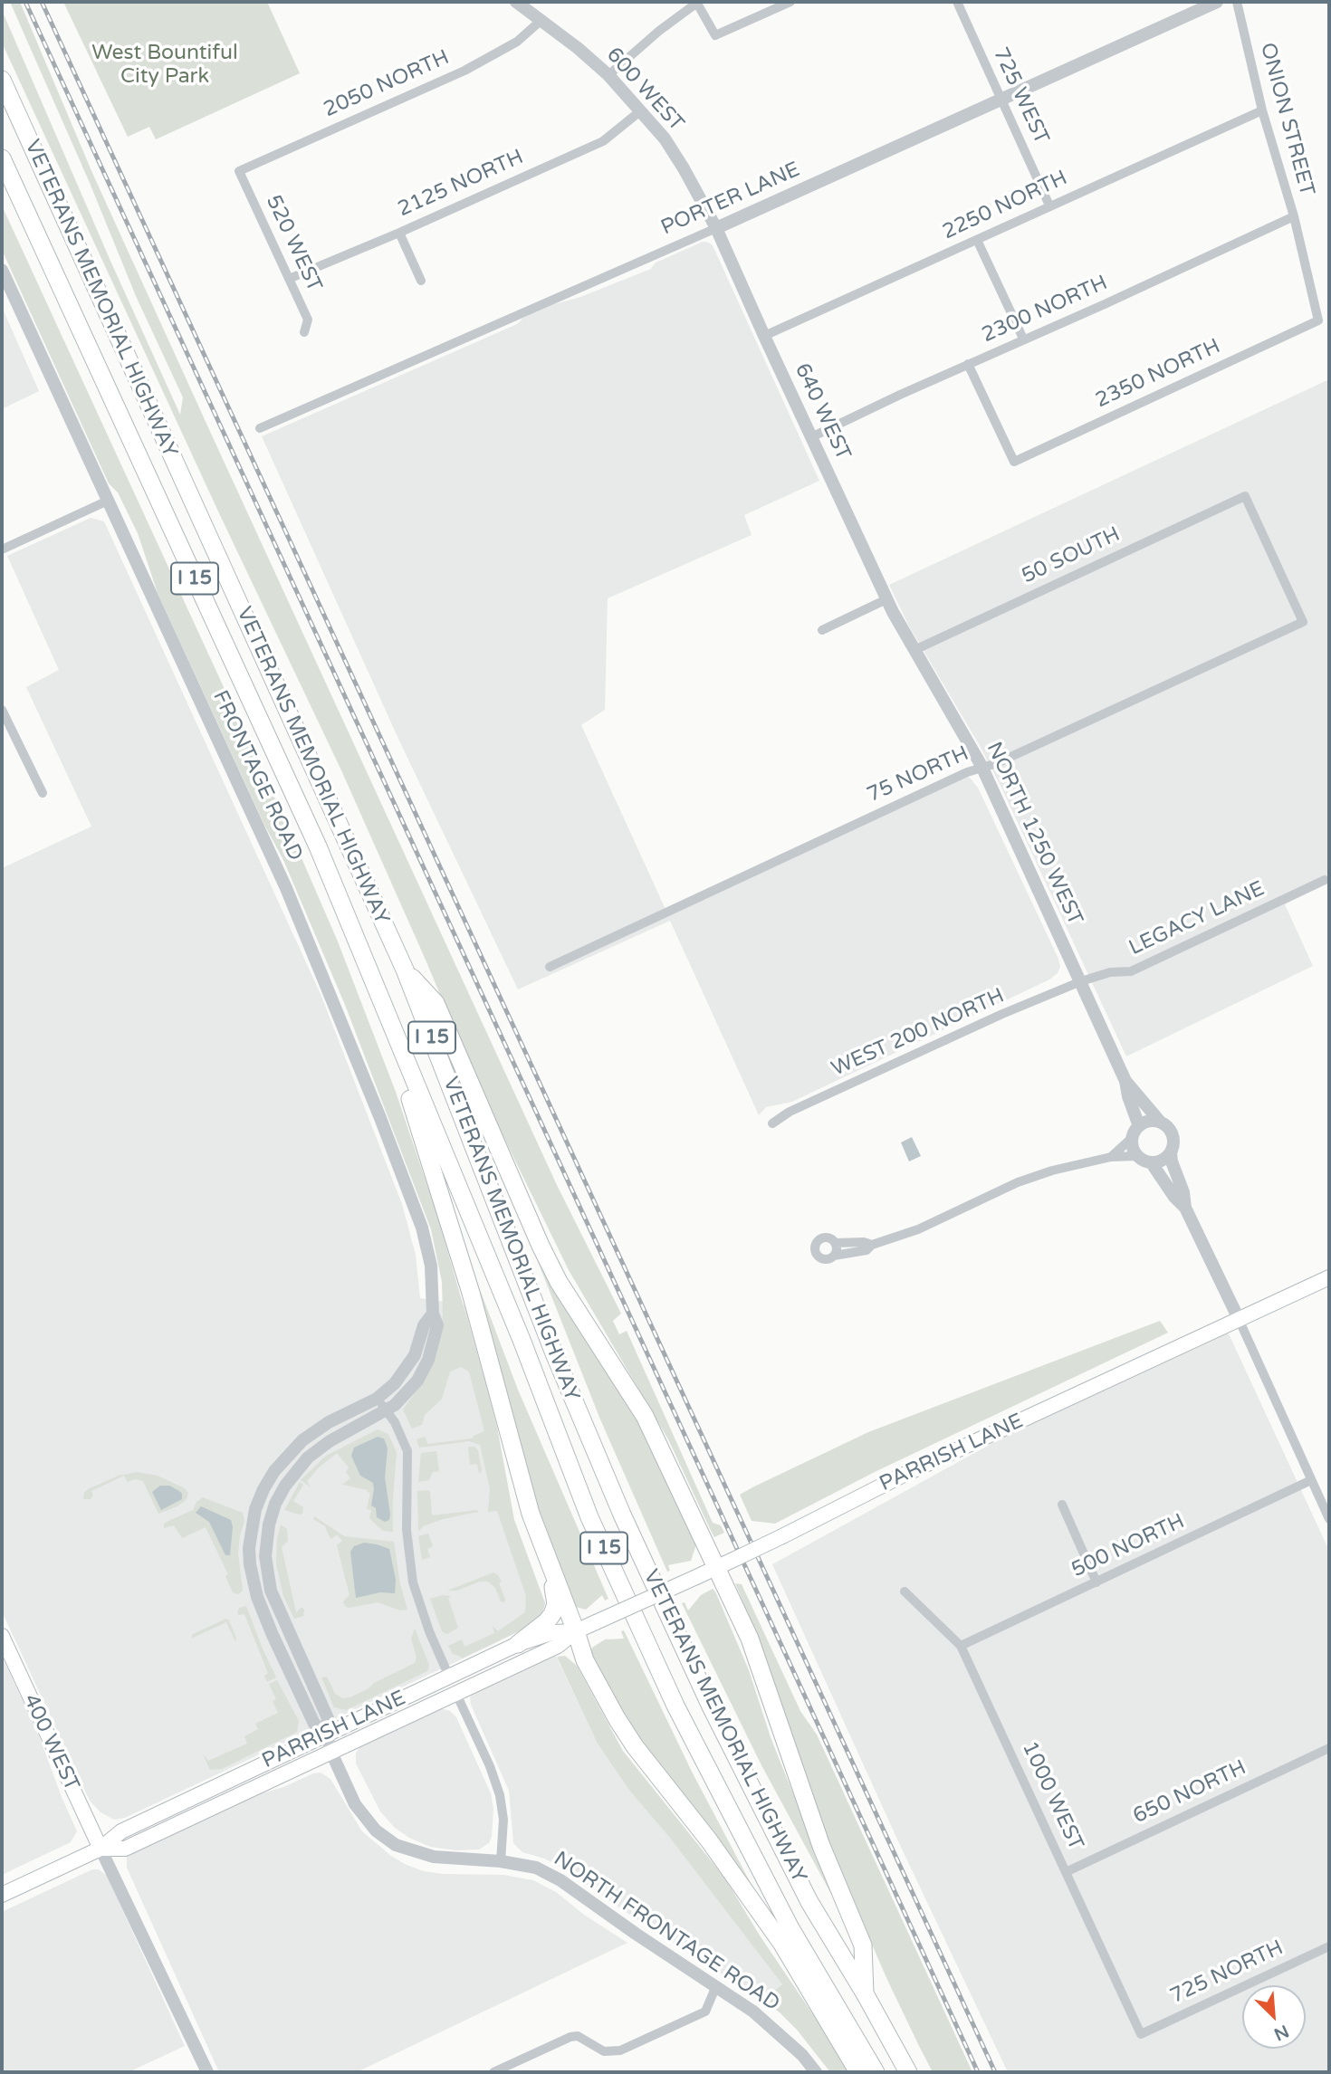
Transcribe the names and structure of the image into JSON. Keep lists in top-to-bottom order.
{
  "streets": {
    "highway": ["VETERANS MEMORIAL HIGHWAY", "I 15"],
    "main road": ["PARRISH LANE", "400 WEST"],
    "street": [
      "2050 NORTH",
      "600 WEST",
      "725 WEST",
      "ONION STREET",
      "2125 NORTH",
      "PORTER LANE",
      "2250 NORTH",
      "520 WEST",
      "2300 NORTH",
      "2350 NORTH",
      "640 WEST",
      "50 SOUTH",
      "75 NORTH",
      "FRONTAGE ROAD",
      "NORTH 1250 WEST",
      "LEGACY LANE",
      "WEST 200 NORTH",
      "500 NORTH",
      "650 NORTH",
      "1000 WEST",
      "NORTH FRONTAGE ROAD",
      "725 NORTH"
    ]
  },
  "crossings": [
    ["2050 NORTH", "600 WEST"],
    ["2050 NORTH", "520 WEST"],
    ["600 WEST", "2125 NORTH"],
    ["600 WEST", "PORTER LANE"],
    ["600 WEST", "640 WEST"],
    ["725 WEST", "PORTER LANE"],
    ["725 WEST", "2250 NORTH"],
    ["ONION STREET", "2250 NORTH"],
    ["ONION STREET", "2300 NORTH"],
    ["ONION STREET", "2350 NORTH"],
    ["2125 NORTH", "520 WEST"],
    ["PORTER LANE", "640 WEST"],
    ["2250 NORTH", "640 WEST"],
    ["2300 NORTH", "2350 NORTH"],
    ["2300 NORTH", "640 WEST"],
    ["640 WEST", "NORTH 1250 WEST"],
    ["50 SOUTH", "75 NORTH"],
    ["50 SOUTH", "NORTH 1250 WEST"],
    ["75 NORTH", "NORTH 1250 WEST"],
    ["FRONTAGE ROAD", "PARRISH LANE"],
    ["FRONTAGE ROAD", "NORTH FRONTAGE ROAD"],
    ["NORTH 1250 WEST", "LEGACY LANE"],
    ["NORTH 1250 WEST", "WEST 200 NORTH"],
    ["LEGACY LANE", "WEST 200 NORTH"],
    ["PARRISH LANE", "400 WEST"],
    ["PARRISH LANE", "NORTH FRONTAGE ROAD"],
    ["500 NORTH", "1000 WEST"],
    ["650 NORTH", "1000 WEST"],
    ["1000 WEST", "725 NORTH"]
  ],
  "parks": ["West Bountiful City Park"],
  "north": "bottom right"
}
